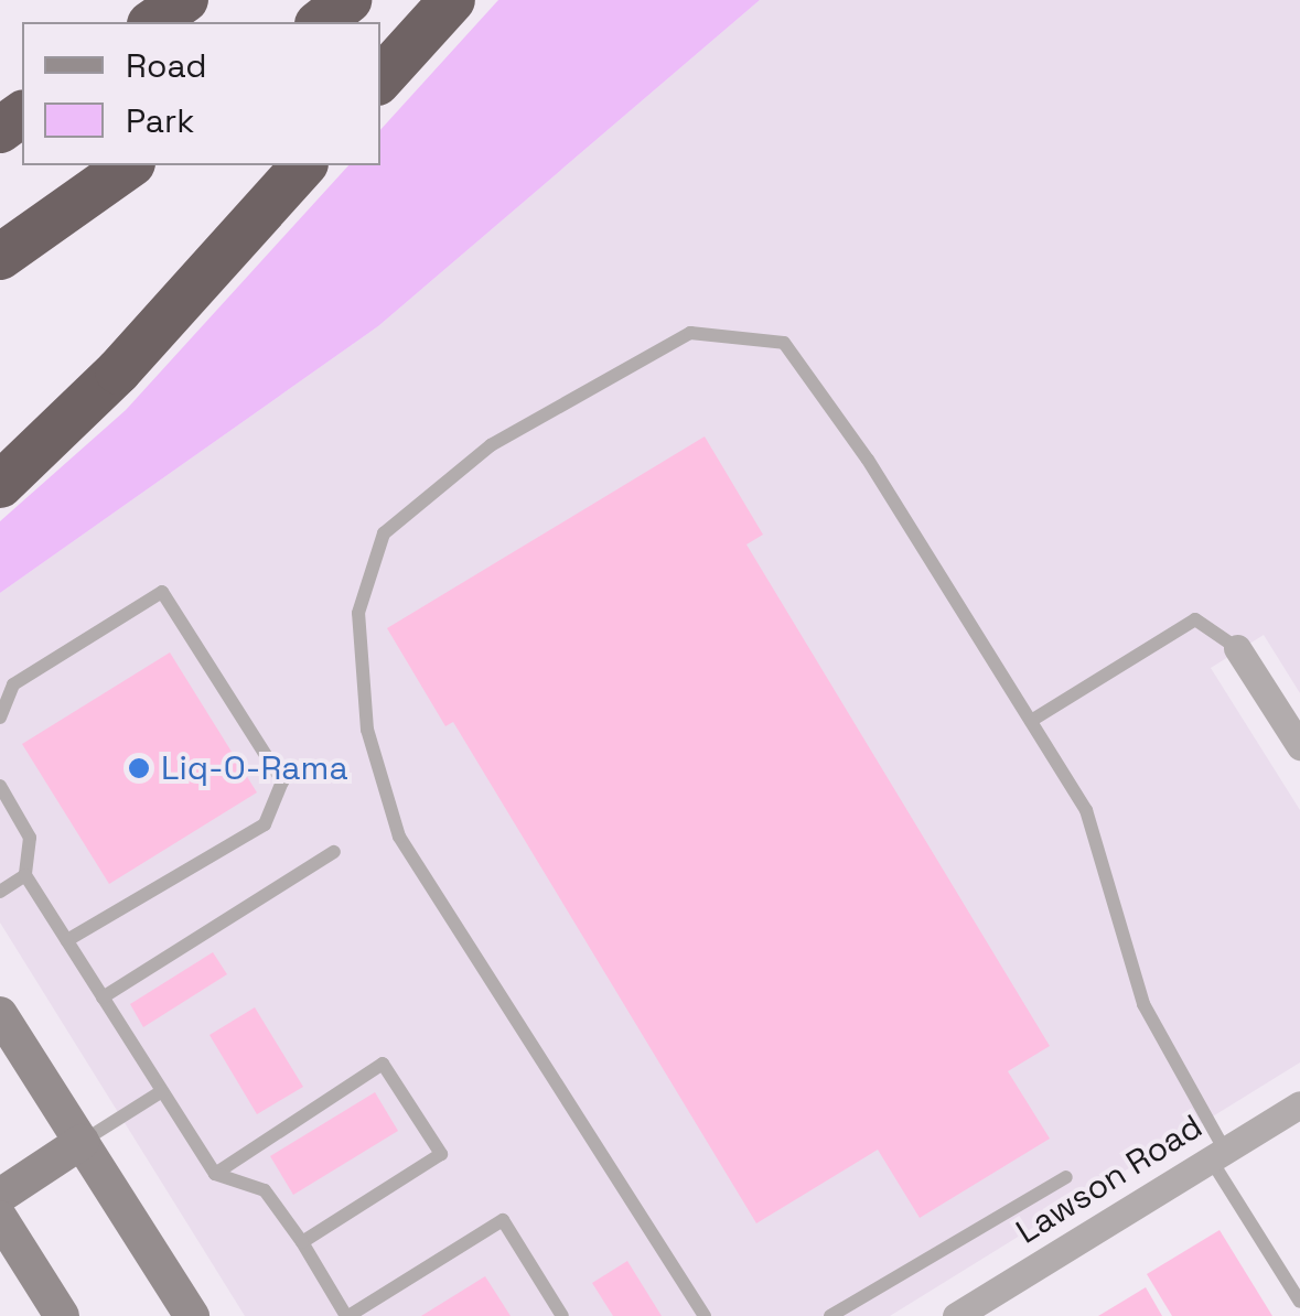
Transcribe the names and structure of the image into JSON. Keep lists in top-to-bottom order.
{
  "streets": {
    "street": ["Lawson Road"]
  },
  "places": ["Liq-O-Rama"],
  "legend": ["Road", "Park"]
}
